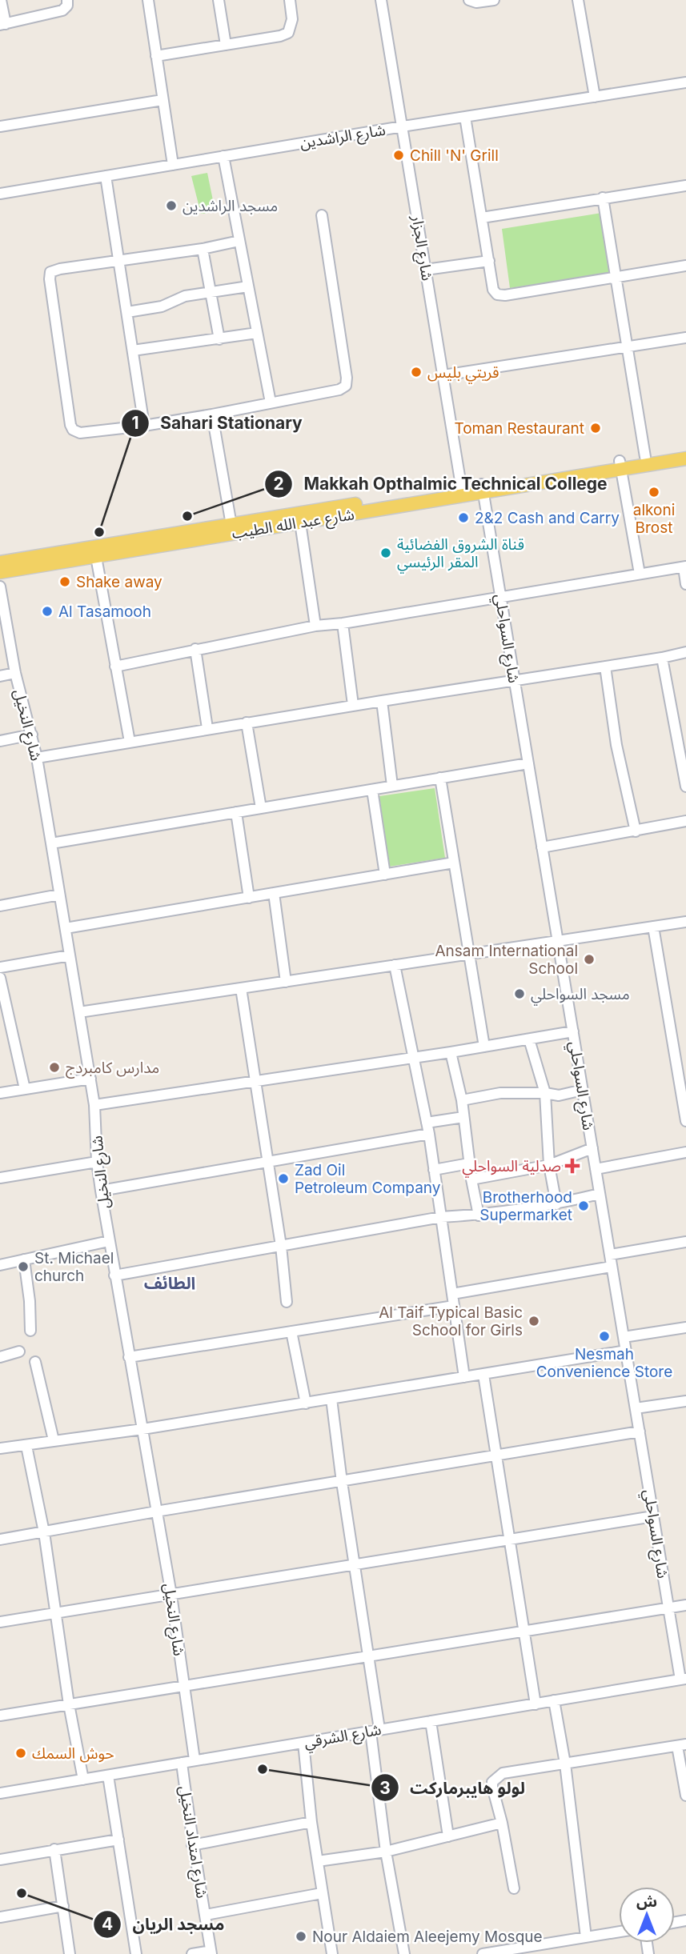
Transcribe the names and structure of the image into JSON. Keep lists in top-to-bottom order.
{
  "streets": {
    "main road": ["شارع عبد الله الطيب"],
    "street": [
      "شارع الراشدين",
      "شارع الجزار",
      "شارع السواحلي",
      "شارع النخيل",
      "شارع الشرقي",
      "شارع امتداد النخيل"
    ]
  },
  "crossings": [
    ["شارع الراشدين", "شارع الجزار"],
    ["شارع الجزار", "شارع عبد الله الطيب"],
    ["شارع عبد الله الطيب", "شارع السواحلي"],
    ["شارع السواحلي", "شارع الشرقي"],
    ["شارع النخيل", "شارع الشرقي"],
    ["شارع الشرقي", "شارع امتداد النخيل"]
  ],
  "districts": ["الطائف"],
  "places": {
    "other": [
      "Chill 'N' Grill",
      "مسجد الراشدين",
      "قريتي بليس",
      "Toman Restaurant",
      "alkoni Brost",
      "Makkah Opthalmic Technical College",
      "2&2 Cash and Carry",
      "Sahari Stationary",
      "قناة الشروق الفضائية المقر الرئيسي",
      "Shake away",
      "Al Tasamooh",
      "Ansam International School",
      "مسجد السواحلي",
      "مدارس كامبردج",
      "Zad Oil Petroleum Company",
      "Brotherhood Supermarket",
      "St. Michael church",
      "Al Taif Typical Basic School for Girls",
      "Nesmah Convenience Store",
      "حوش السمك",
      "لولو هايبرماركت",
      "مسجد الريان",
      "Nour Aldaiem Aleejemy Mosque"
    ],
    "health": ["صدلية السواحلي"]
  },
  "north": "top"
}
